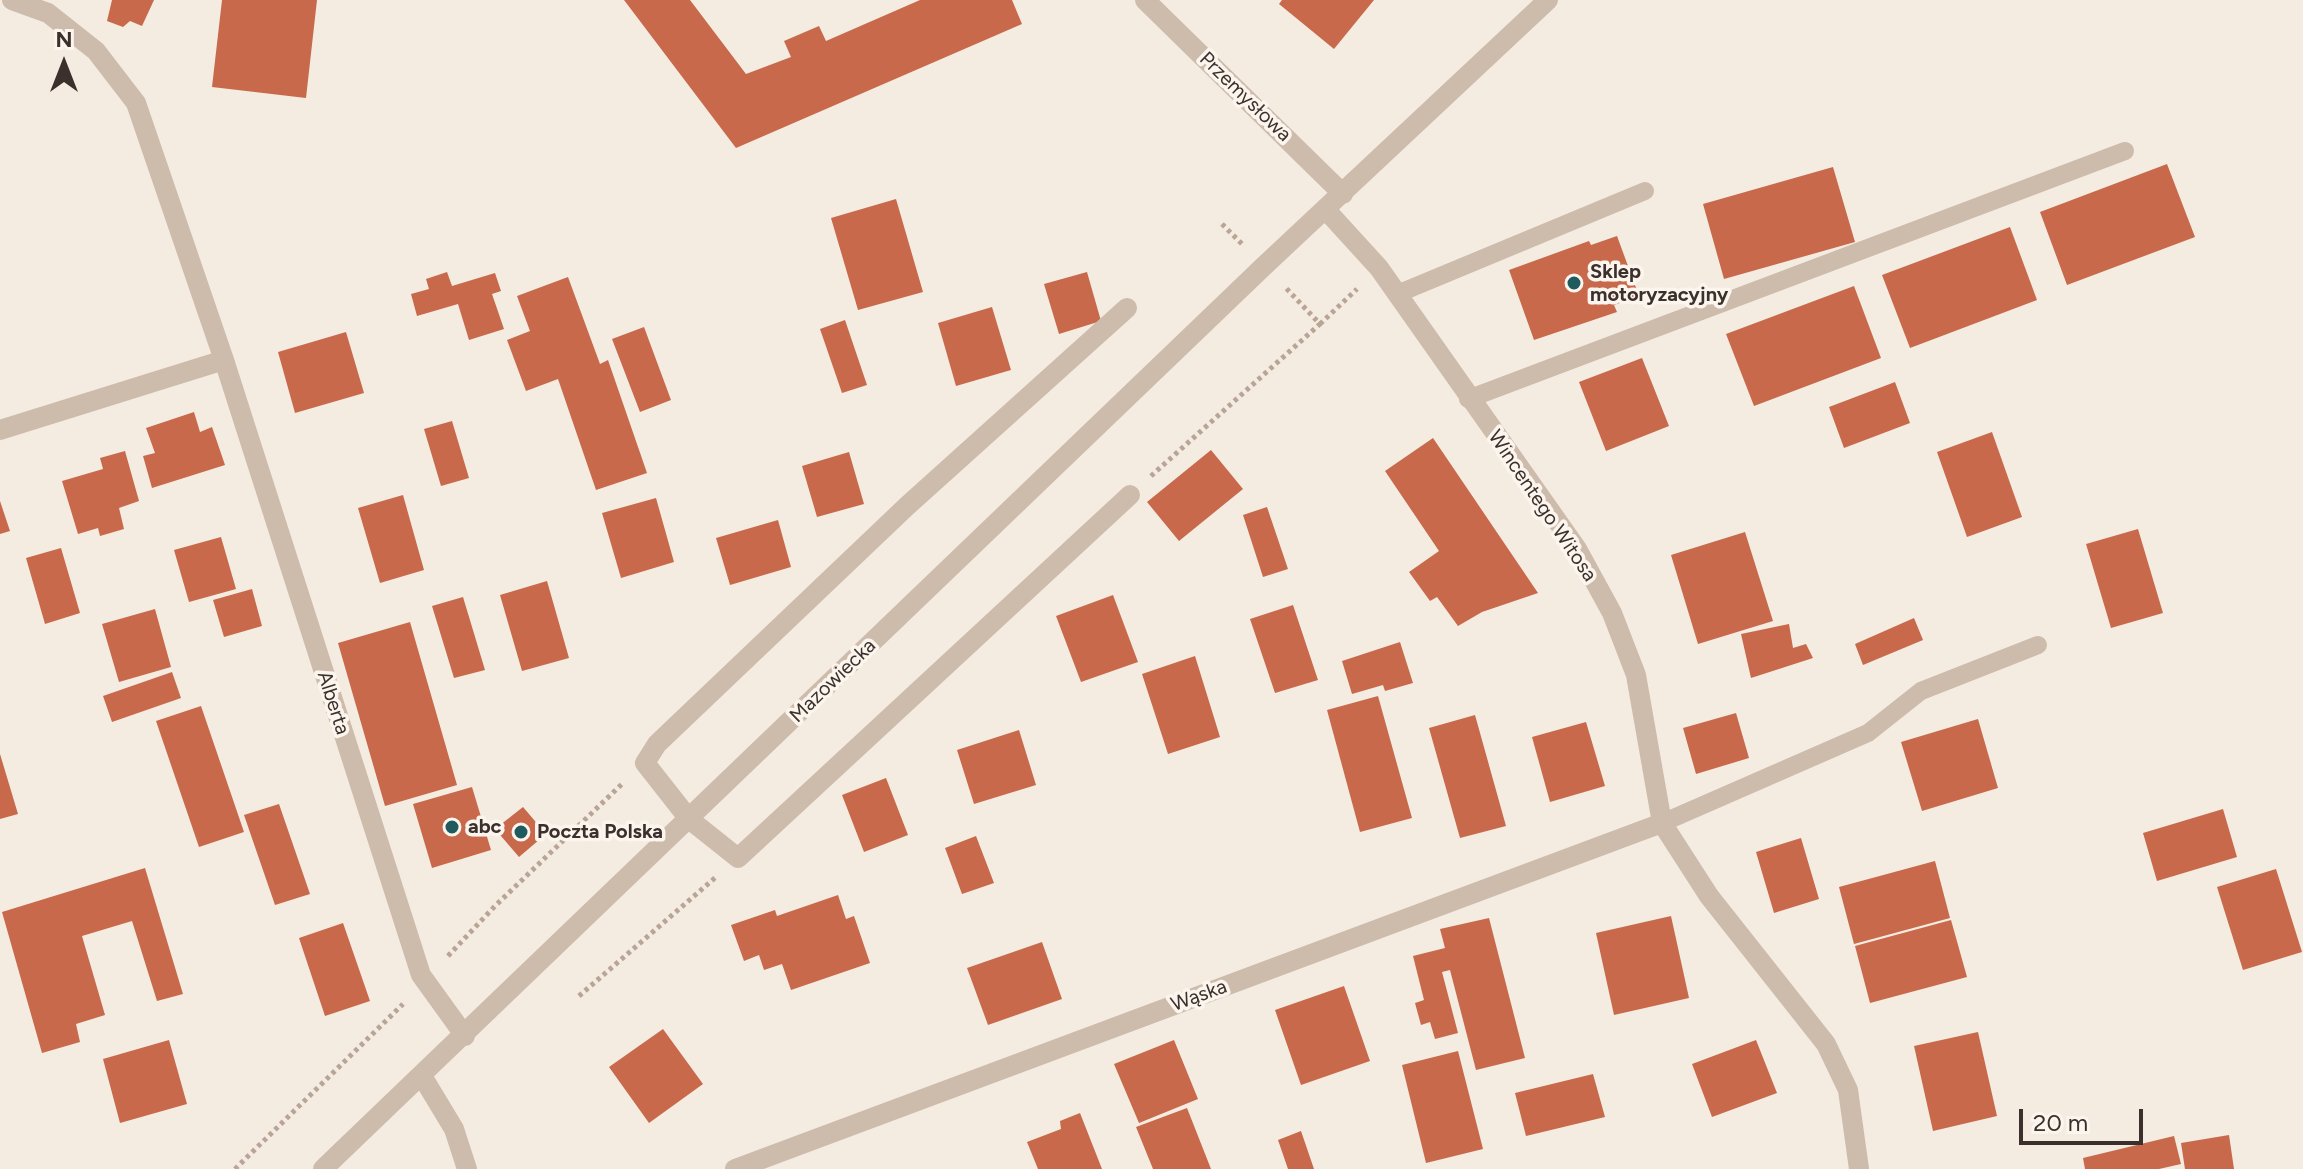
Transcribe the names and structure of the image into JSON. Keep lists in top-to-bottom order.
{
  "streets": {
    "street": [
      "Przemysłowa",
      "Wincentego Witosa",
      "Mazowiecka",
      "Alberta",
      "Wąska"
    ]
  },
  "crossings": [
    ["Przemysłowa", "Mazowiecka"],
    ["Wincentego Witosa", "Mazowiecka"],
    ["Wincentego Witosa", "Wąska"],
    ["Mazowiecka", "Alberta"]
  ],
  "places": ["Sklep motoryzacyjny", "abc", "Poczta Polska"],
  "scale_bar": "20 m",
  "north": "top"
}
